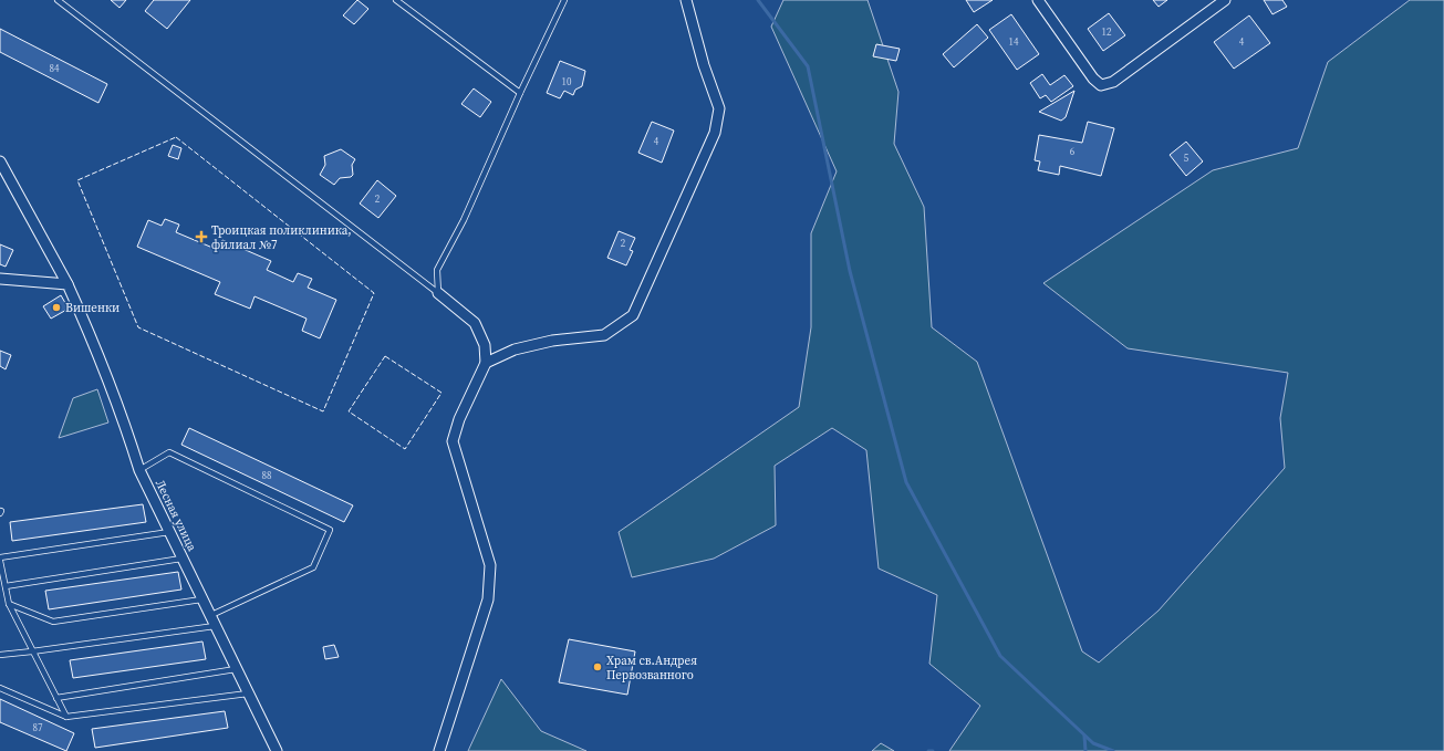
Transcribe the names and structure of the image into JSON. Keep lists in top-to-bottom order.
{
  "streets": {
    "street": ["Лесная улица"]
  },
  "places": {
    "health": ["Троицкая поликлиника, филиал №7"],
    "other": ["Вишенки", "Храм св.Андрея Первозванного"]
  },
  "house_numbers": [
    "12",
    "14",
    "4",
    "84",
    "10",
    "4",
    "6",
    "5",
    "2",
    "2",
    "88",
    "87"
  ]
}
